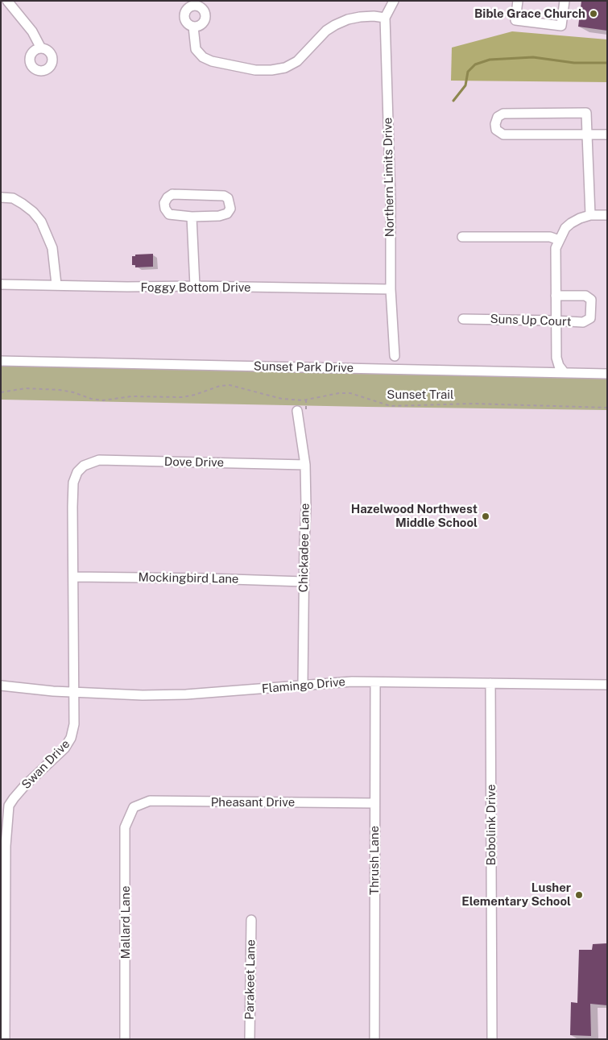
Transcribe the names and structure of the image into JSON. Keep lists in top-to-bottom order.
{
  "streets": {
    "street": [
      "Northern Limits Drive",
      "Foggy Bottom Drive",
      "Suns Up Court",
      "Sunset Park Drive",
      "Dove Drive",
      "Chickadee Lane",
      "Mockingbird Lane",
      "Flamingo Drive",
      "Swan Drive",
      "Pheasant Drive",
      "Bobolink Drive",
      "Thrush Lane",
      "Mallard Lane",
      "Parakeet Lane"
    ],
    "path": ["Sunset Trail"]
  },
  "crossings": [
    ["Northern Limits Drive", "Foggy Bottom Drive"],
    ["Dove Drive", "Chickadee Lane"],
    ["Dove Drive", "Swan Drive"],
    ["Chickadee Lane", "Mockingbird Lane"],
    ["Chickadee Lane", "Flamingo Drive"],
    ["Mockingbird Lane", "Swan Drive"],
    ["Flamingo Drive", "Swan Drive"],
    ["Flamingo Drive", "Bobolink Drive"],
    ["Flamingo Drive", "Thrush Lane"],
    ["Pheasant Drive", "Thrush Lane"],
    ["Pheasant Drive", "Mallard Lane"]
  ],
  "places": ["Bible Grace Church", "Hazelwood Northwest Middle School", "Lusher Elementary School"]
}
